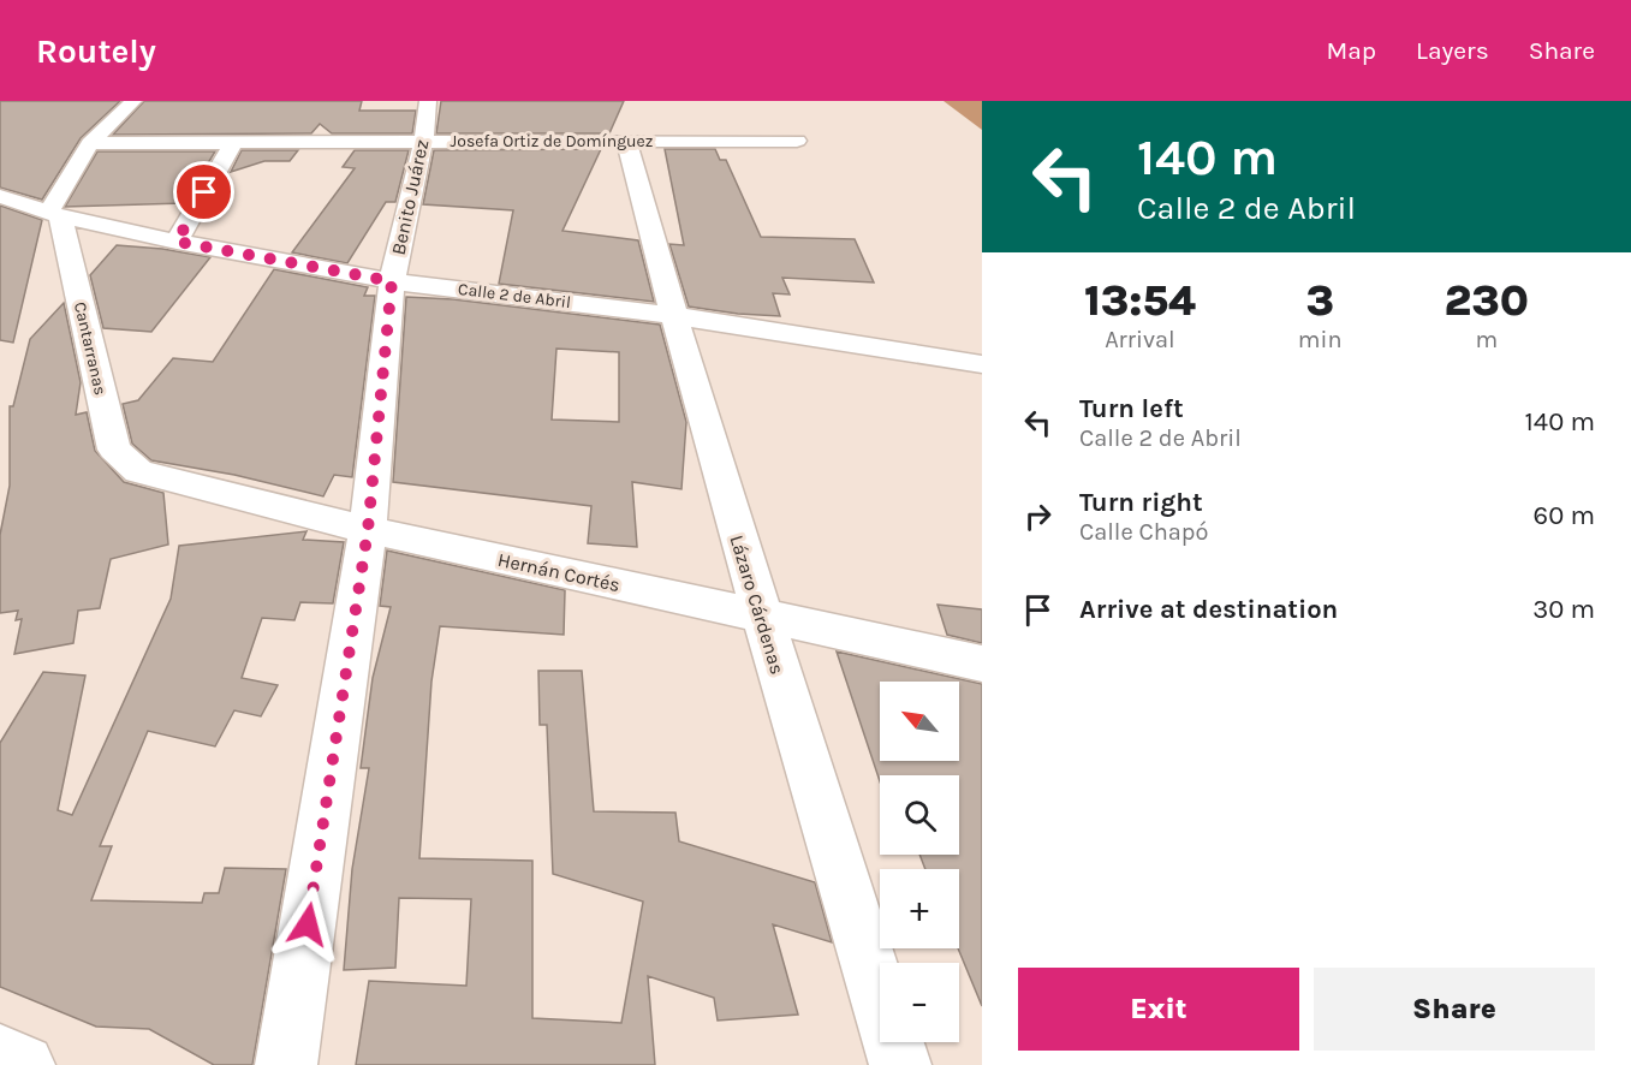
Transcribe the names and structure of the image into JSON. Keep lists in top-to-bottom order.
{
  "streets": {
    "street": [
      "Josefa Ortiz de Domínguez",
      "Benito Juárez",
      "Calle 2 de Abril",
      "Cantarranas",
      "Hernán Cortés",
      "Lázaro Cárdenas"
    ]
  },
  "crossings": [
    ["Josefa Ortiz de Domínguez", "Benito Juárez"],
    ["Josefa Ortiz de Domínguez", "Lázaro Cárdenas"],
    ["Benito Juárez", "Calle 2 de Abril"],
    ["Benito Juárez", "Hernán Cortés"],
    ["Calle 2 de Abril", "Cantarranas"],
    ["Calle 2 de Abril", "Lázaro Cárdenas"],
    ["Cantarranas", "Hernán Cortés"],
    ["Hernán Cortés", "Lázaro Cárdenas"]
  ],
  "north": "top left",
  "page": {
    "header": "Routely",
    "nav": ["Map", "Layers", "Share"],
    "turn": ["140 m", "Calle 2 de Abril"],
    "eta": [
      "13:54",
      "Arrival",
      "3",
      "min",
      "230",
      "m"
    ],
    "list": [
      {
        "name": "Turn left",
        "note": "Calle 2 de Abril",
        "value": "140 m"
      },
      {
        "name": "Turn right",
        "note": "Calle Chapó",
        "value": "60 m"
      },
      {
        "name": "Arrive at destination",
        "value": "30 m"
      }
    ],
    "map_buttons": ["+", "−"],
    "buttons": ["Exit", "Share"]
  }
}
